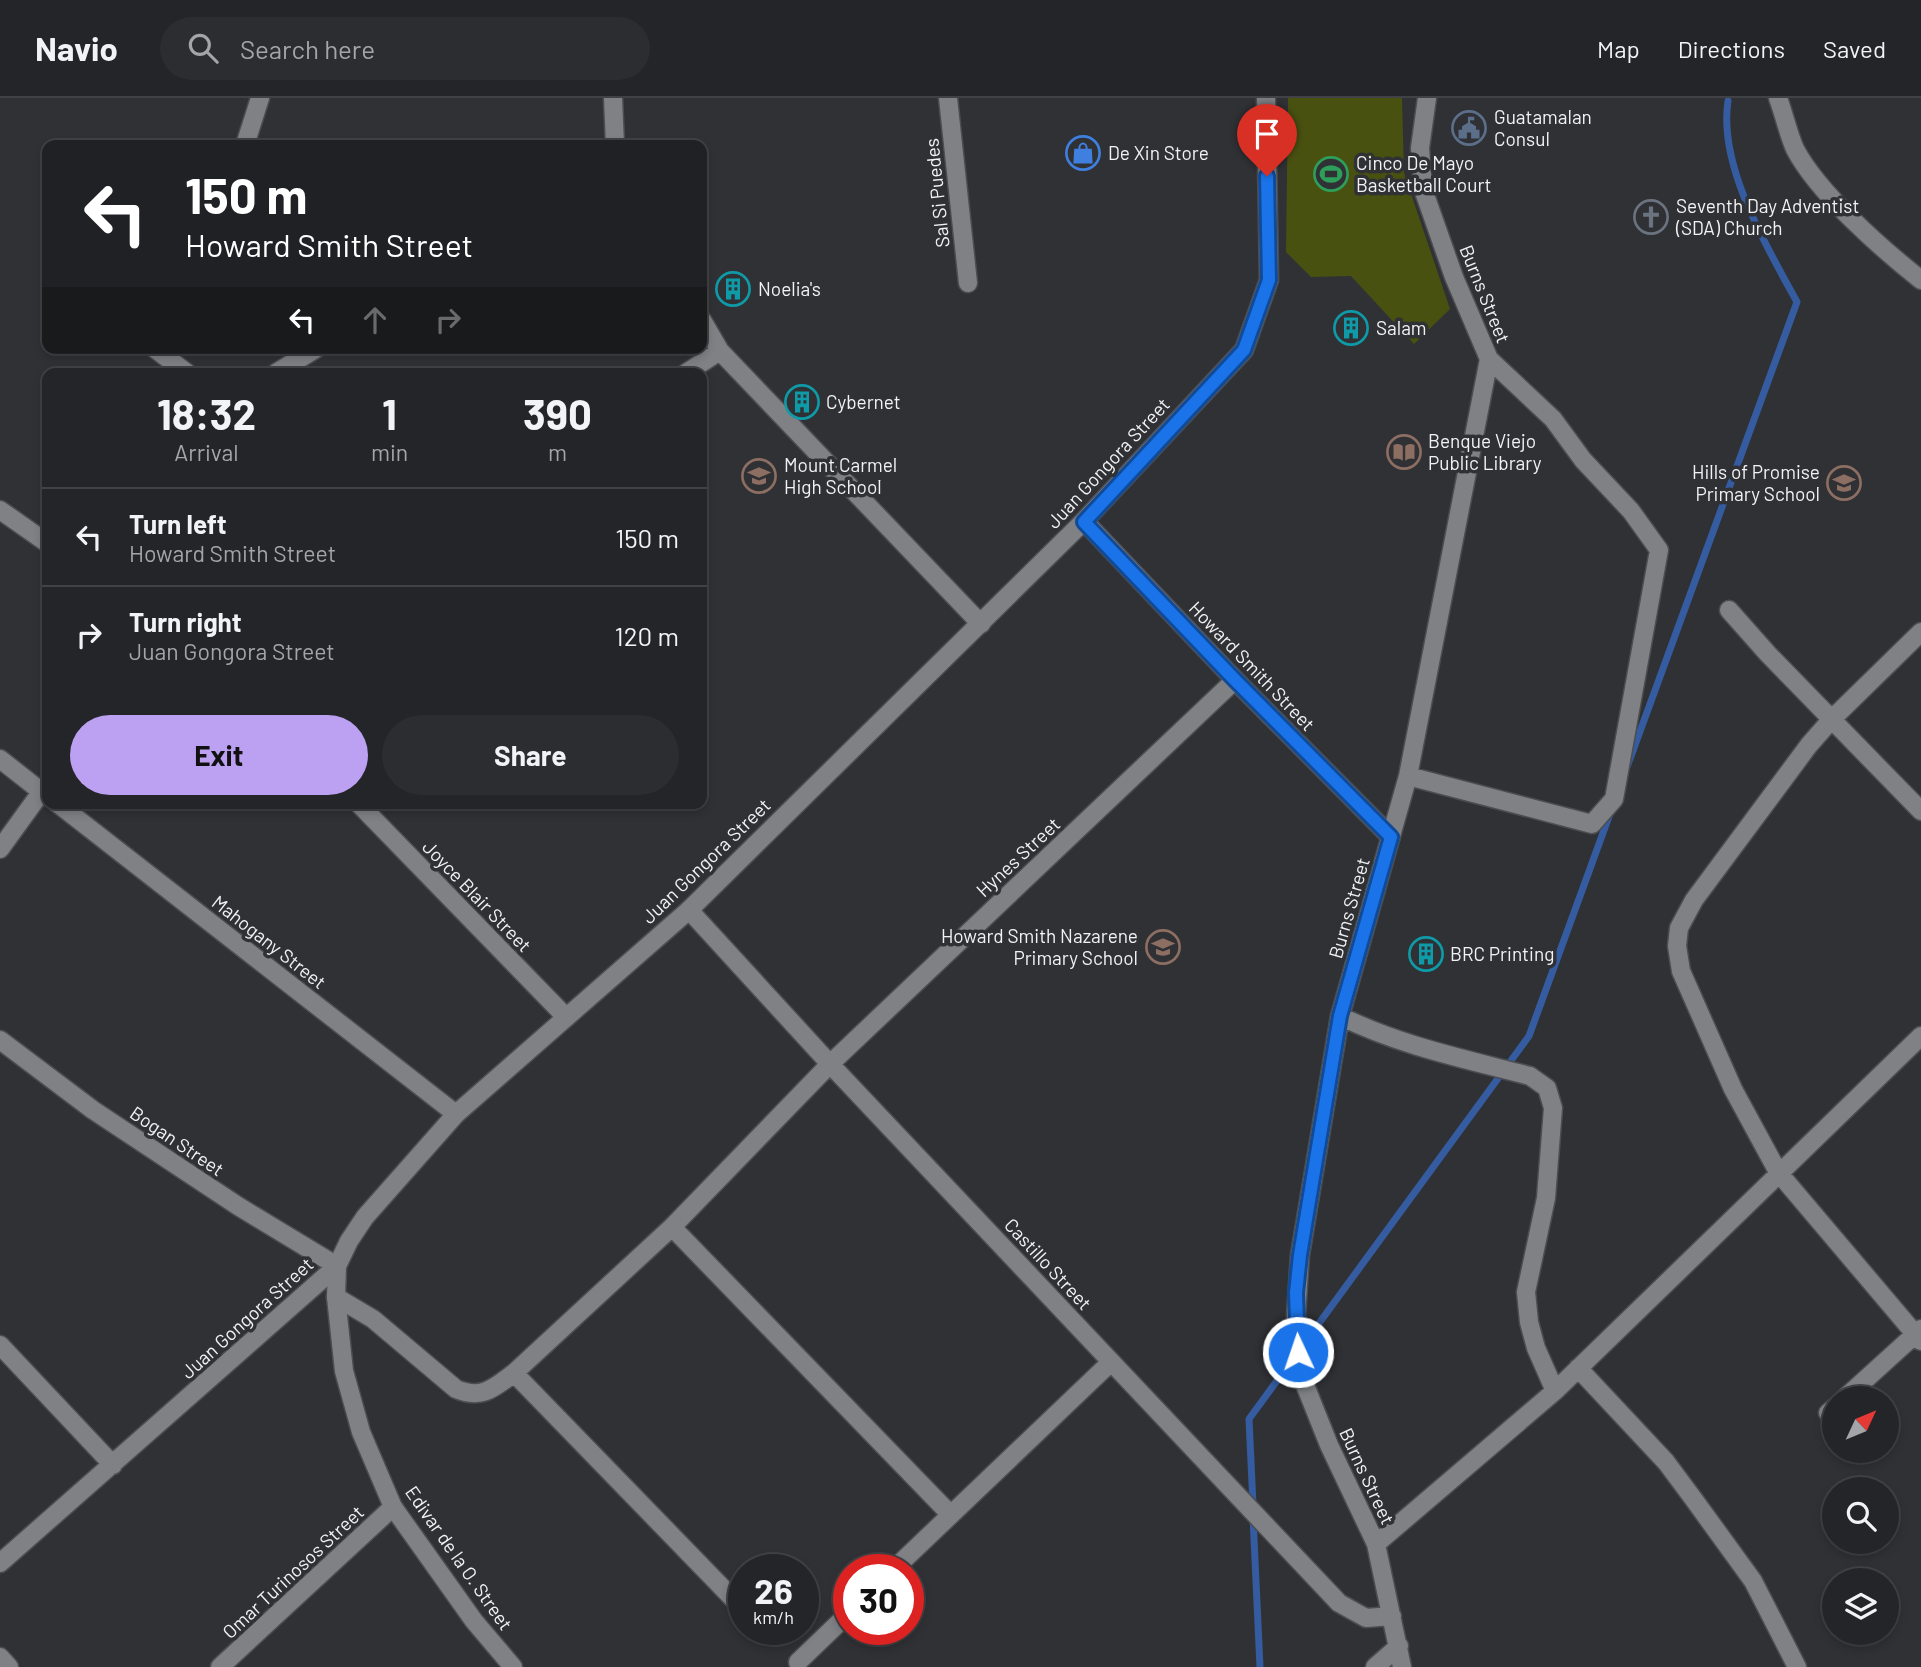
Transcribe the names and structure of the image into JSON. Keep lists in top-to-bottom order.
{
  "streets": {
    "street": [
      "Sal Si Puedes",
      "Burns Street",
      "Juan Gongora Street",
      "Howard Smith Street",
      "Hynes Street",
      "Joyce Blair Street",
      "Mahogany Street",
      "Bogan Street",
      "Castillo Street",
      "Edivar de la O. Street",
      "Omar Turinosos Street"
    ]
  },
  "crossings": [
    ["Burns Street", "Howard Smith Street"],
    ["Burns Street", "Castillo Street"],
    ["Juan Gongora Street", "Howard Smith Street"],
    ["Juan Gongora Street", "Joyce Blair Street"],
    ["Juan Gongora Street", "Mahogany Street"],
    ["Juan Gongora Street", "Bogan Street"],
    ["Juan Gongora Street", "Castillo Street"],
    ["Juan Gongora Street", "Edivar de la O. Street"],
    ["Howard Smith Street", "Hynes Street"],
    ["Hynes Street", "Castillo Street"],
    ["Hynes Street", "Edivar de la O. Street"],
    ["Bogan Street", "Edivar de la O. Street"],
    ["Edivar de la O. Street", "Omar Turinosos Street"]
  ],
  "places": {
    "public building": ["Guatamalan Consul"],
    "shop": ["De Xin Store"],
    "sports": ["Cinco De Mayo Basketball Court"],
    "church": ["Seventh Day Adventist (SDA) Church"],
    "building": [
      "Noelia's",
      "Salam",
      "Cybernet",
      "BRC Printing"
    ],
    "library": ["Benque Viejo Public Library"],
    "school or university": ["Mount Carmel High School", "Hills of Promise Primary School", "Howard Smith Nazarene Primary School"]
  },
  "north": "top right",
  "page": {
    "header": "Navio",
    "search": "Search here",
    "nav": ["Map", "Directions", "Saved"],
    "turn": ["150 m", "Howard Smith Street"],
    "eta": [
      "18:32",
      "Arrival",
      "1",
      "min",
      "390",
      "m"
    ],
    "list": [
      {
        "name": "Turn left",
        "note": "Howard Smith Street",
        "value": "150 m"
      },
      {
        "name": "Turn right",
        "note": "Juan Gongora Street",
        "value": "120 m"
      }
    ],
    "buttons": ["Exit", "Share"],
    "speed": "26 km/h",
    "limit": "30"
  }
}
